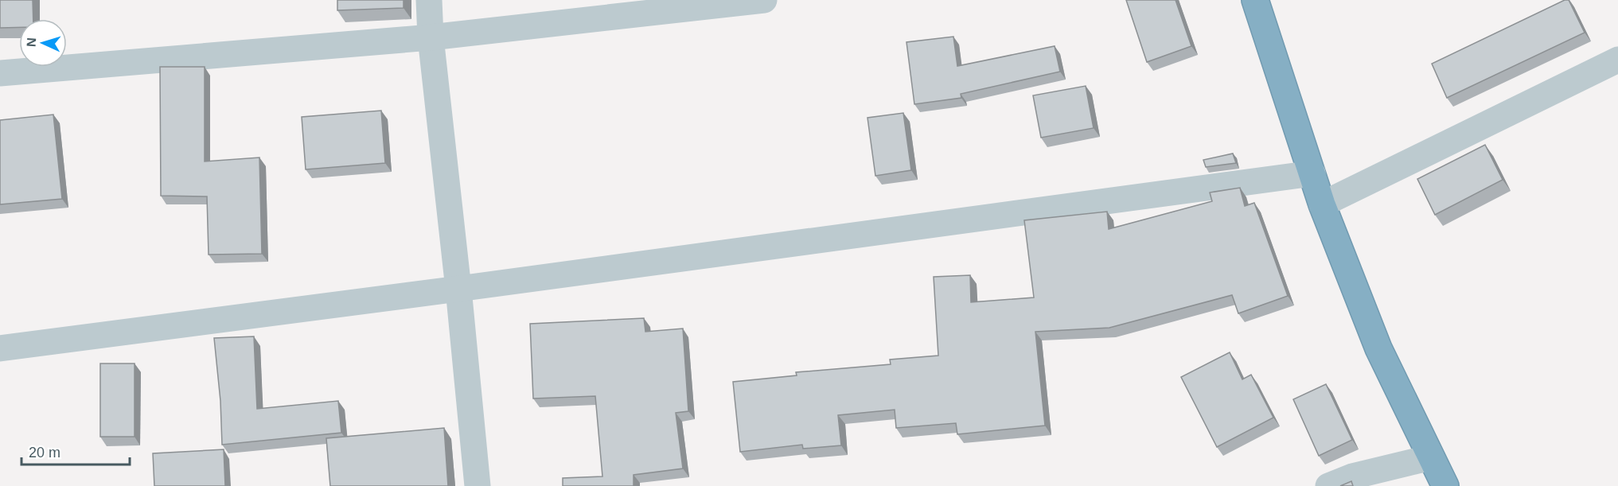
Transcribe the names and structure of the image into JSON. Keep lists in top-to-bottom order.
{
  "scale_bar": "20 m",
  "north": "left"
}
